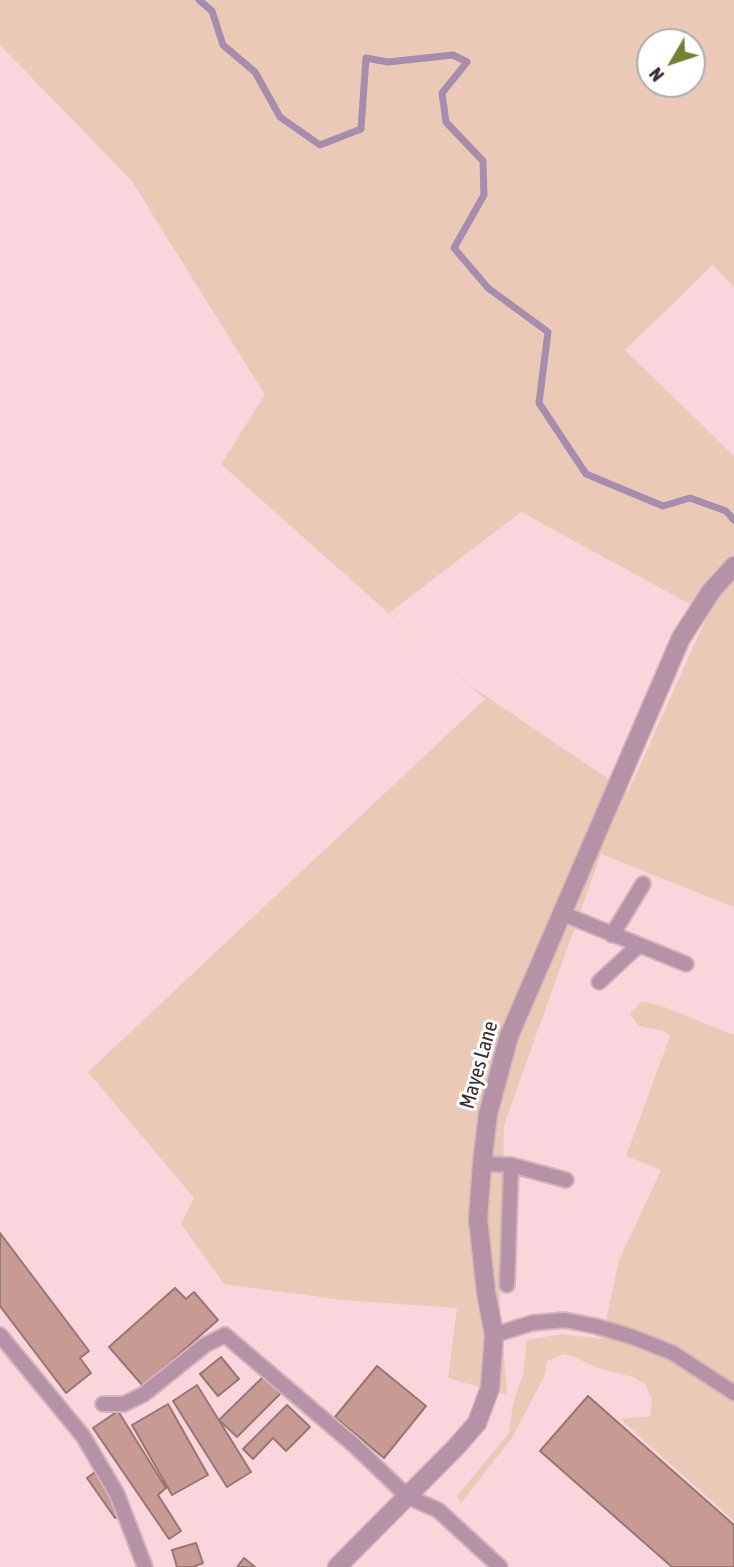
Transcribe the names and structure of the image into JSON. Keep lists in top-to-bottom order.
{
  "streets": {
    "street": ["Mayes Lane"]
  },
  "north": "bottom left"
}
